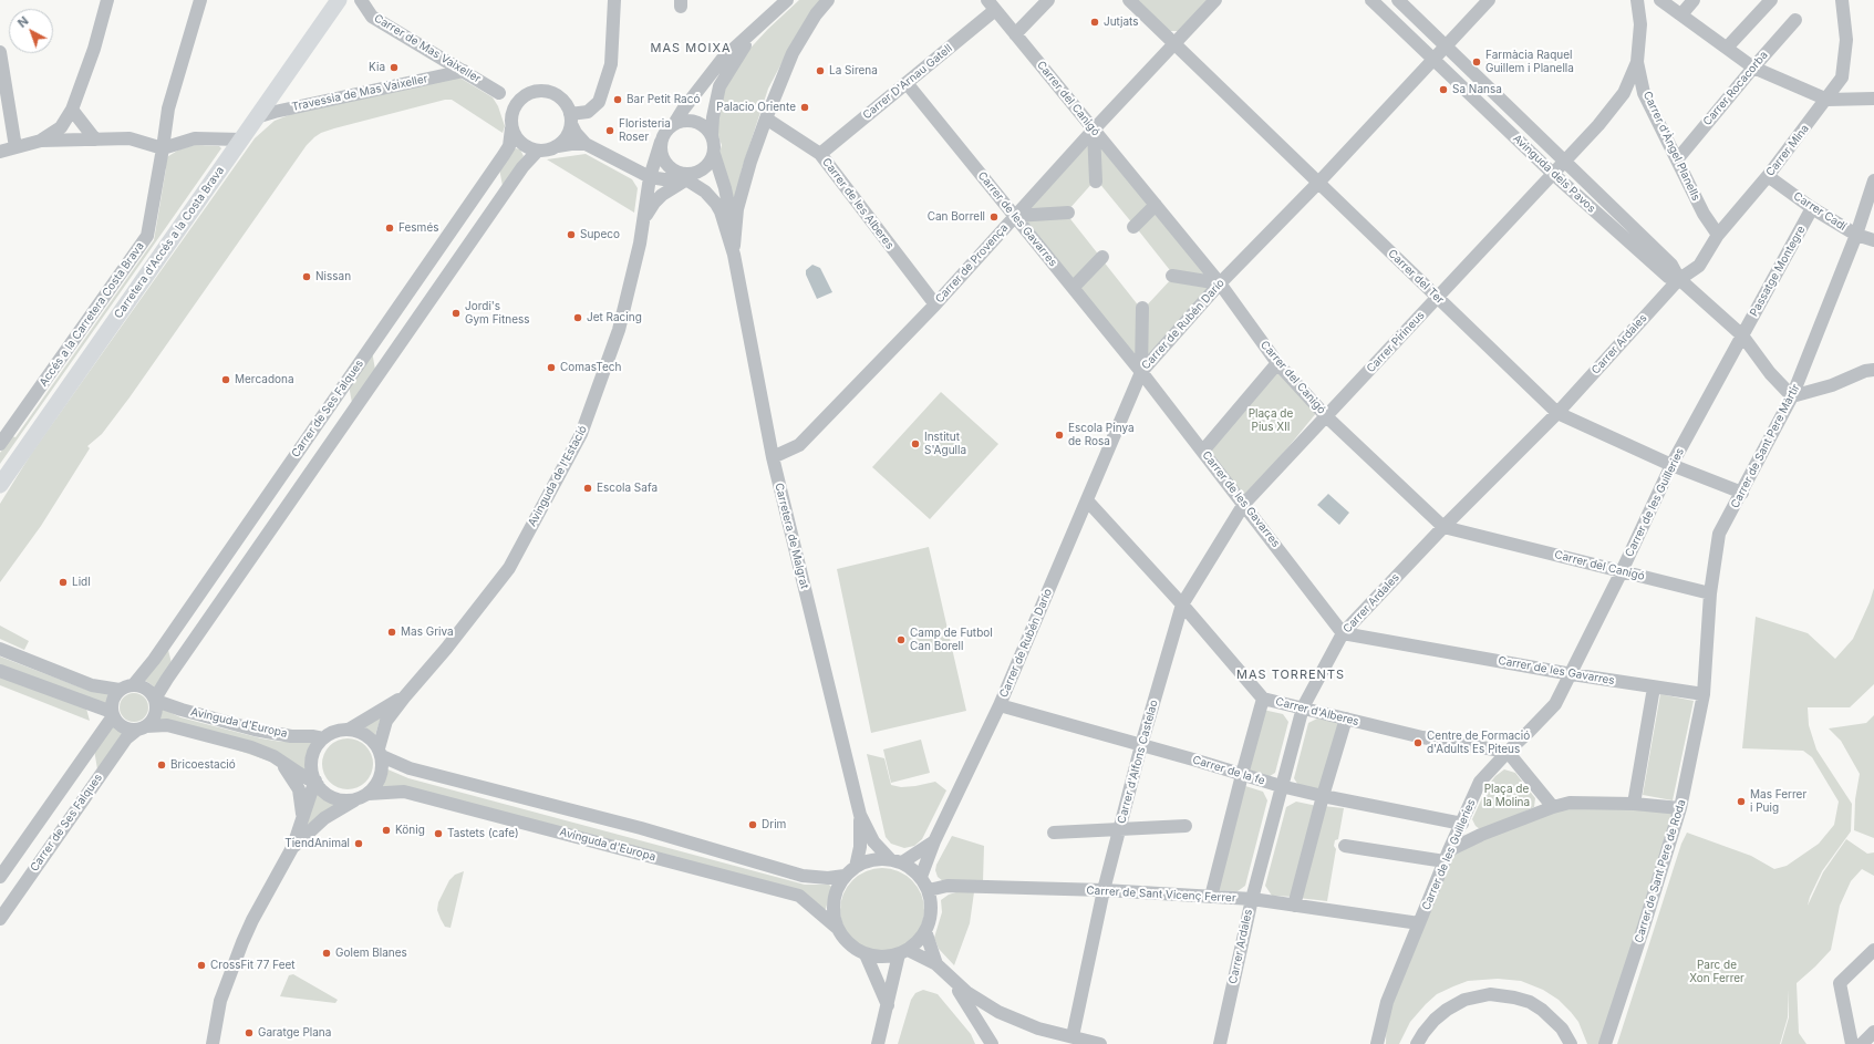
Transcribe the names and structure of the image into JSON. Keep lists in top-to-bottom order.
{
  "streets": {
    "main road": ["Carretera d'Accés a la Costa Brava"],
    "street": [
      "Carrer de Mas Vaixeller",
      "Carrer D'Arnau Gatell",
      "Carrer Rocacorba",
      "Travessia de Mas Vaixeller",
      "Carrer del Canigó",
      "Carrer d'Àngel Planells",
      "Carrer Mina",
      "Avinguda dels Pavos",
      "Carrer de les Alberes",
      "Carrer Cadí",
      "Carrer de les Gavarres",
      "Carrer de Provença",
      "Passatge Montegre",
      "Carrer del Ter",
      "Accés a la Carretera Costa Brava",
      "Carrer de Rubén Darío",
      "Carrer Pirineus",
      "Carrer Ardales",
      "Carrer de Ses Falques",
      "Carrer de Sant Pere Màrtir",
      "Avinguda de l'Estació",
      "Carrer de les Guilleries",
      "Carretera de Malgrat",
      "Carrer d'Alberes",
      "Avinguda d'Europa",
      "Carrer d'Alfons Castelao",
      "Carrer de la fe",
      "Carrer de Sant Pere de Roda",
      "Carrer de Sant Vicenç Ferrer"
    ]
  },
  "crossings": [
    ["Carrer de Mas Vaixeller", "Travessia de Mas Vaixeller"],
    ["Carrer de Mas Vaixeller", "Carrer de Ses Falques"],
    ["Carrer D'Arnau Gatell", "Carrer del Canigó"],
    ["Carrer D'Arnau Gatell", "Carrer de les Alberes"],
    ["Carrer D'Arnau Gatell", "Carrer de les Gavarres"],
    ["Carrer Rocacorba", "Carrer d'Àngel Planells"],
    ["Travessia de Mas Vaixeller", "Carretera d'Accés a la Costa Brava"],
    ["Carrer del Canigó", "Carrer de Provença"],
    ["Carrer del Canigó", "Carrer de Rubén Darío"],
    ["Carrer del Canigó", "Carrer Pirineus"],
    ["Carrer del Canigó", "Carrer Ardales"],
    ["Carrer del Canigó", "Carrer de Sant Pere Màrtir"],
    ["Carrer del Canigó", "Carrer de les Guilleries"],
    ["Carrer d'Àngel Planells", "Carrer Mina"],
    ["Carrer d'Àngel Planells", "Carrer Pirineus"],
    ["Carrer Mina", "Avinguda dels Pavos"],
    ["Carrer Mina", "Carrer Cadí"],
    ["Carrer Mina", "Carrer Ardales"],
    ["Avinguda dels Pavos", "Passatge Montegre"],
    ["Avinguda dels Pavos", "Carrer de Rubén Darío"],
    ["Avinguda dels Pavos", "Carrer Pirineus"],
    ["Avinguda dels Pavos", "Carrer Ardales"],
    ["Avinguda dels Pavos", "Carrer de Sant Pere Màrtir"],
    ["Avinguda dels Pavos", "Carrer de les Guilleries"],
    ["Carrer de les Alberes", "Carrer de Provença"],
    ["Carrer Cadí", "Passatge Montegre"],
    ["Carrer Cadí", "Carrer de Sant Pere Màrtir"],
    ["Carrer de les Gavarres", "Carrer de Provença"],
    ["Carrer de les Gavarres", "Carrer de Rubén Darío"],
    ["Carrer de les Gavarres", "Carrer Pirineus"],
    ["Carrer de les Gavarres", "Carrer Ardales"],
    ["Carrer de les Gavarres", "Carrer de Sant Pere Màrtir"],
    ["Carrer de les Gavarres", "Carrer de les Guilleries"],
    ["Carrer de les Gavarres", "Carrer d'Alfons Castelao"],
    ["Carrer de les Gavarres", "Carrer de Sant Pere de Roda"],
    ["Carrer de Provença", "Carrer del Ter"],
    ["Carrer de Provença", "Carretera de Malgrat"],
    ["Passatge Montegre", "Carrer de les Guilleries"],
    ["Carrer del Ter", "Carrer de Rubén Darío"],
    ["Carrer del Ter", "Carrer Pirineus"],
    ["Carrer del Ter", "Carrer Ardales"],
    ["Carrer del Ter", "Carrer de Sant Pere Màrtir"],
    ["Carrer del Ter", "Carrer de les Guilleries"],
    ["Carrer de Rubén Darío", "Carretera de Malgrat"],
    ["Carrer de Rubén Darío", "Carrer d'Alberes"],
    ["Carrer de Rubén Darío", "Avinguda d'Europa"],
    ["Carrer de Rubén Darío", "Carrer de la fe"],
    ["Carrer de Rubén Darío", "Carrer de Sant Vicenç Ferrer"],
    ["Carrer Pirineus", "Carrer d'Alfons Castelao"],
    ["Carrer Ardales", "Carrer d'Alberes"],
    ["Carrer Ardales", "Carrer de la fe"],
    ["Carrer Ardales", "Carrer de Sant Vicenç Ferrer"],
    ["Carrer de Ses Falques", "Avinguda d'Europa"],
    ["Carrer de Sant Pere Màrtir", "Carrer de Sant Pere de Roda"],
    ["Avinguda de l'Estació", "Carretera de Malgrat"],
    ["Avinguda de l'Estació", "Avinguda d'Europa"],
    ["Carrer de les Guilleries", "Carrer d'Alberes"],
    ["Carrer de les Guilleries", "Carrer de la fe"],
    ["Carrer de les Guilleries", "Carrer de Sant Vicenç Ferrer"],
    ["Carretera de Malgrat", "Avinguda d'Europa"],
    ["Carretera de Malgrat", "Carrer de Sant Vicenç Ferrer"],
    ["Carrer d'Alberes", "Carrer d'Alfons Castelao"],
    ["Avinguda d'Europa", "Carrer de Sant Vicenç Ferrer"],
    ["Carrer d'Alfons Castelao", "Carrer de la fe"],
    ["Carrer d'Alfons Castelao", "Carrer de Sant Vicenç Ferrer"]
  ],
  "districts": ["MAS MOIXA", "MAS TORRENTS"],
  "parks": ["Plaça de Pius XII", "Plaça de la Molina", "Parc de Xon Ferrer"],
  "places": [
    "Jutjats",
    "Farmàcia Raquel Guillem i Planella",
    "Kia",
    "La Sirena",
    "Sa Nansa",
    "Bar Petit Racó",
    "Palacio Oriente",
    "Floristeria Roser",
    "Can Borrell",
    "Fesmés",
    "Supeco",
    "Nissan",
    "Jordi's Gym Fitness",
    "Jet Racing",
    "ComasTech",
    "Mercadona",
    "Escola Pinya de Rosa",
    "Institut S'Agulla",
    "Escola Safa",
    "Lidl",
    "Mas Griva",
    "Camp de Futbol Can Borell",
    "Centre de Formació d'Adults Es Piteus",
    "Bricoestació",
    "Mas Ferrer i Puig",
    "Drim",
    "König",
    "Tastets (cafe)",
    "TiendAnimal",
    "Golem Blanes",
    "CrossFit 77 Feet",
    "Garatge Plana"
  ],
  "north": "top left"
}
